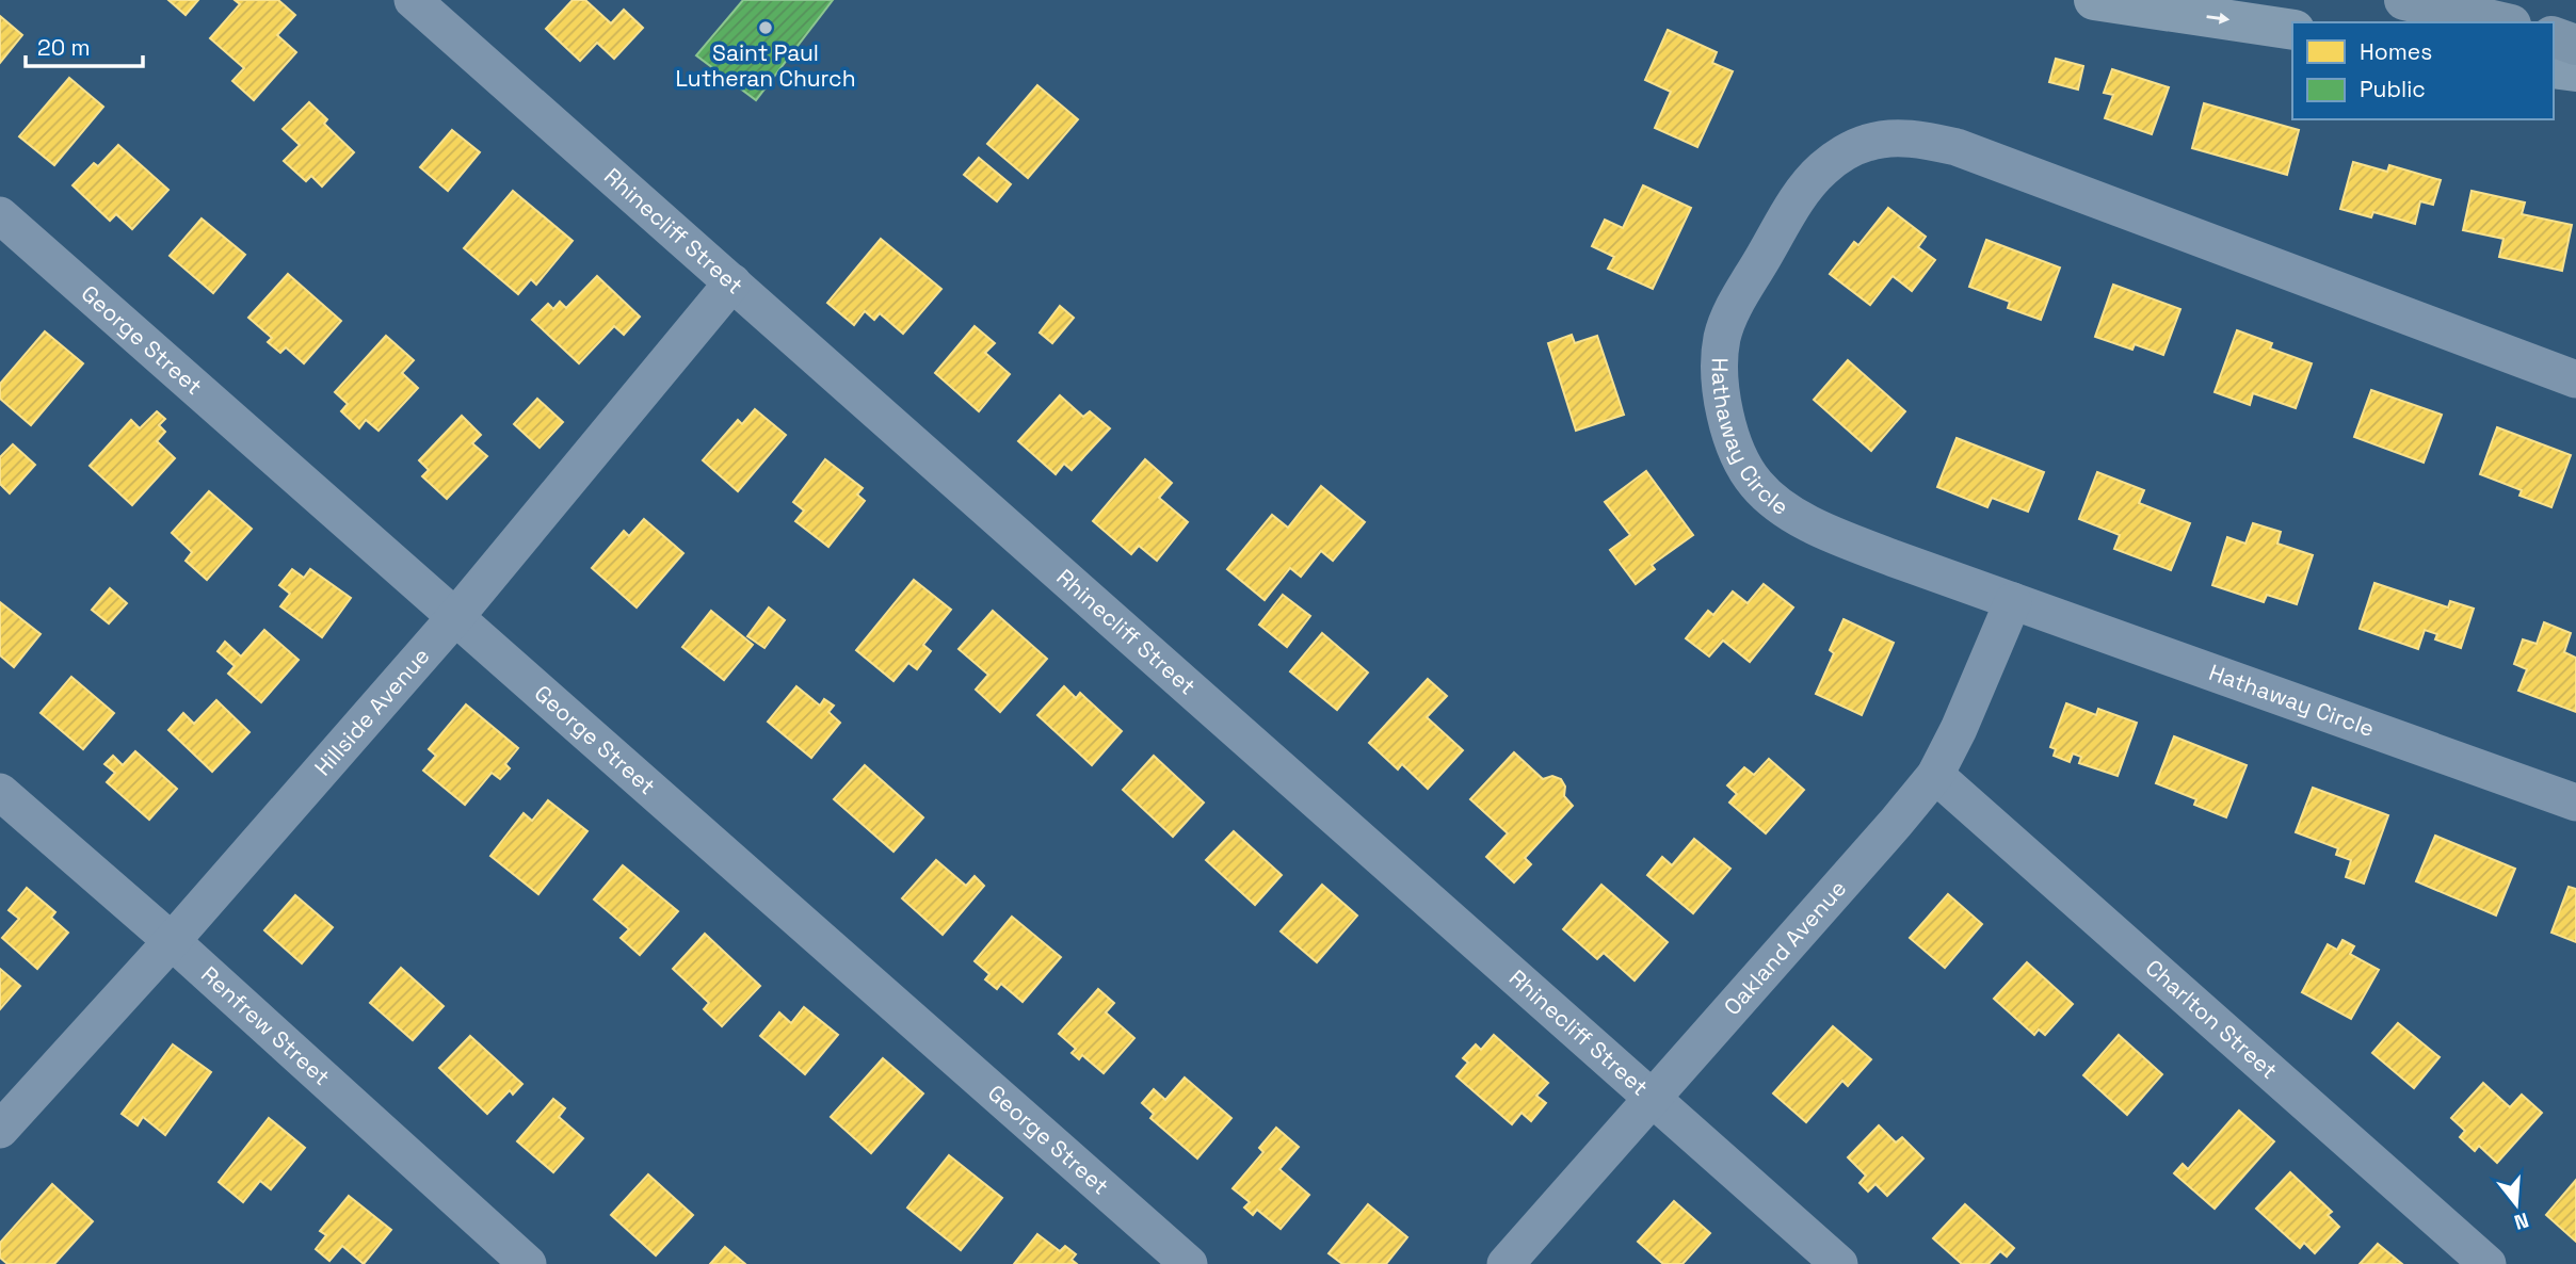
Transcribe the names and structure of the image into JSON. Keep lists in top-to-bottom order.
{
  "streets": {
    "street": [
      "Rhinecliff Street",
      "George Street",
      "Hathaway Circle",
      "Hillside Avenue",
      "Oakland Avenue",
      "Charlton Street",
      "Renfrew Street"
    ]
  },
  "crossings": [
    ["Rhinecliff Street", "Hillside Avenue"],
    ["Rhinecliff Street", "Oakland Avenue"],
    ["George Street", "Hillside Avenue"],
    ["Hathaway Circle", "Oakland Avenue"],
    ["Hillside Avenue", "Renfrew Street"],
    ["Oakland Avenue", "Charlton Street"]
  ],
  "places": ["Saint Paul Lutheran Church"],
  "legend": ["Homes", "Public"],
  "scale_bar": "20 m",
  "north": "bottom"
}
